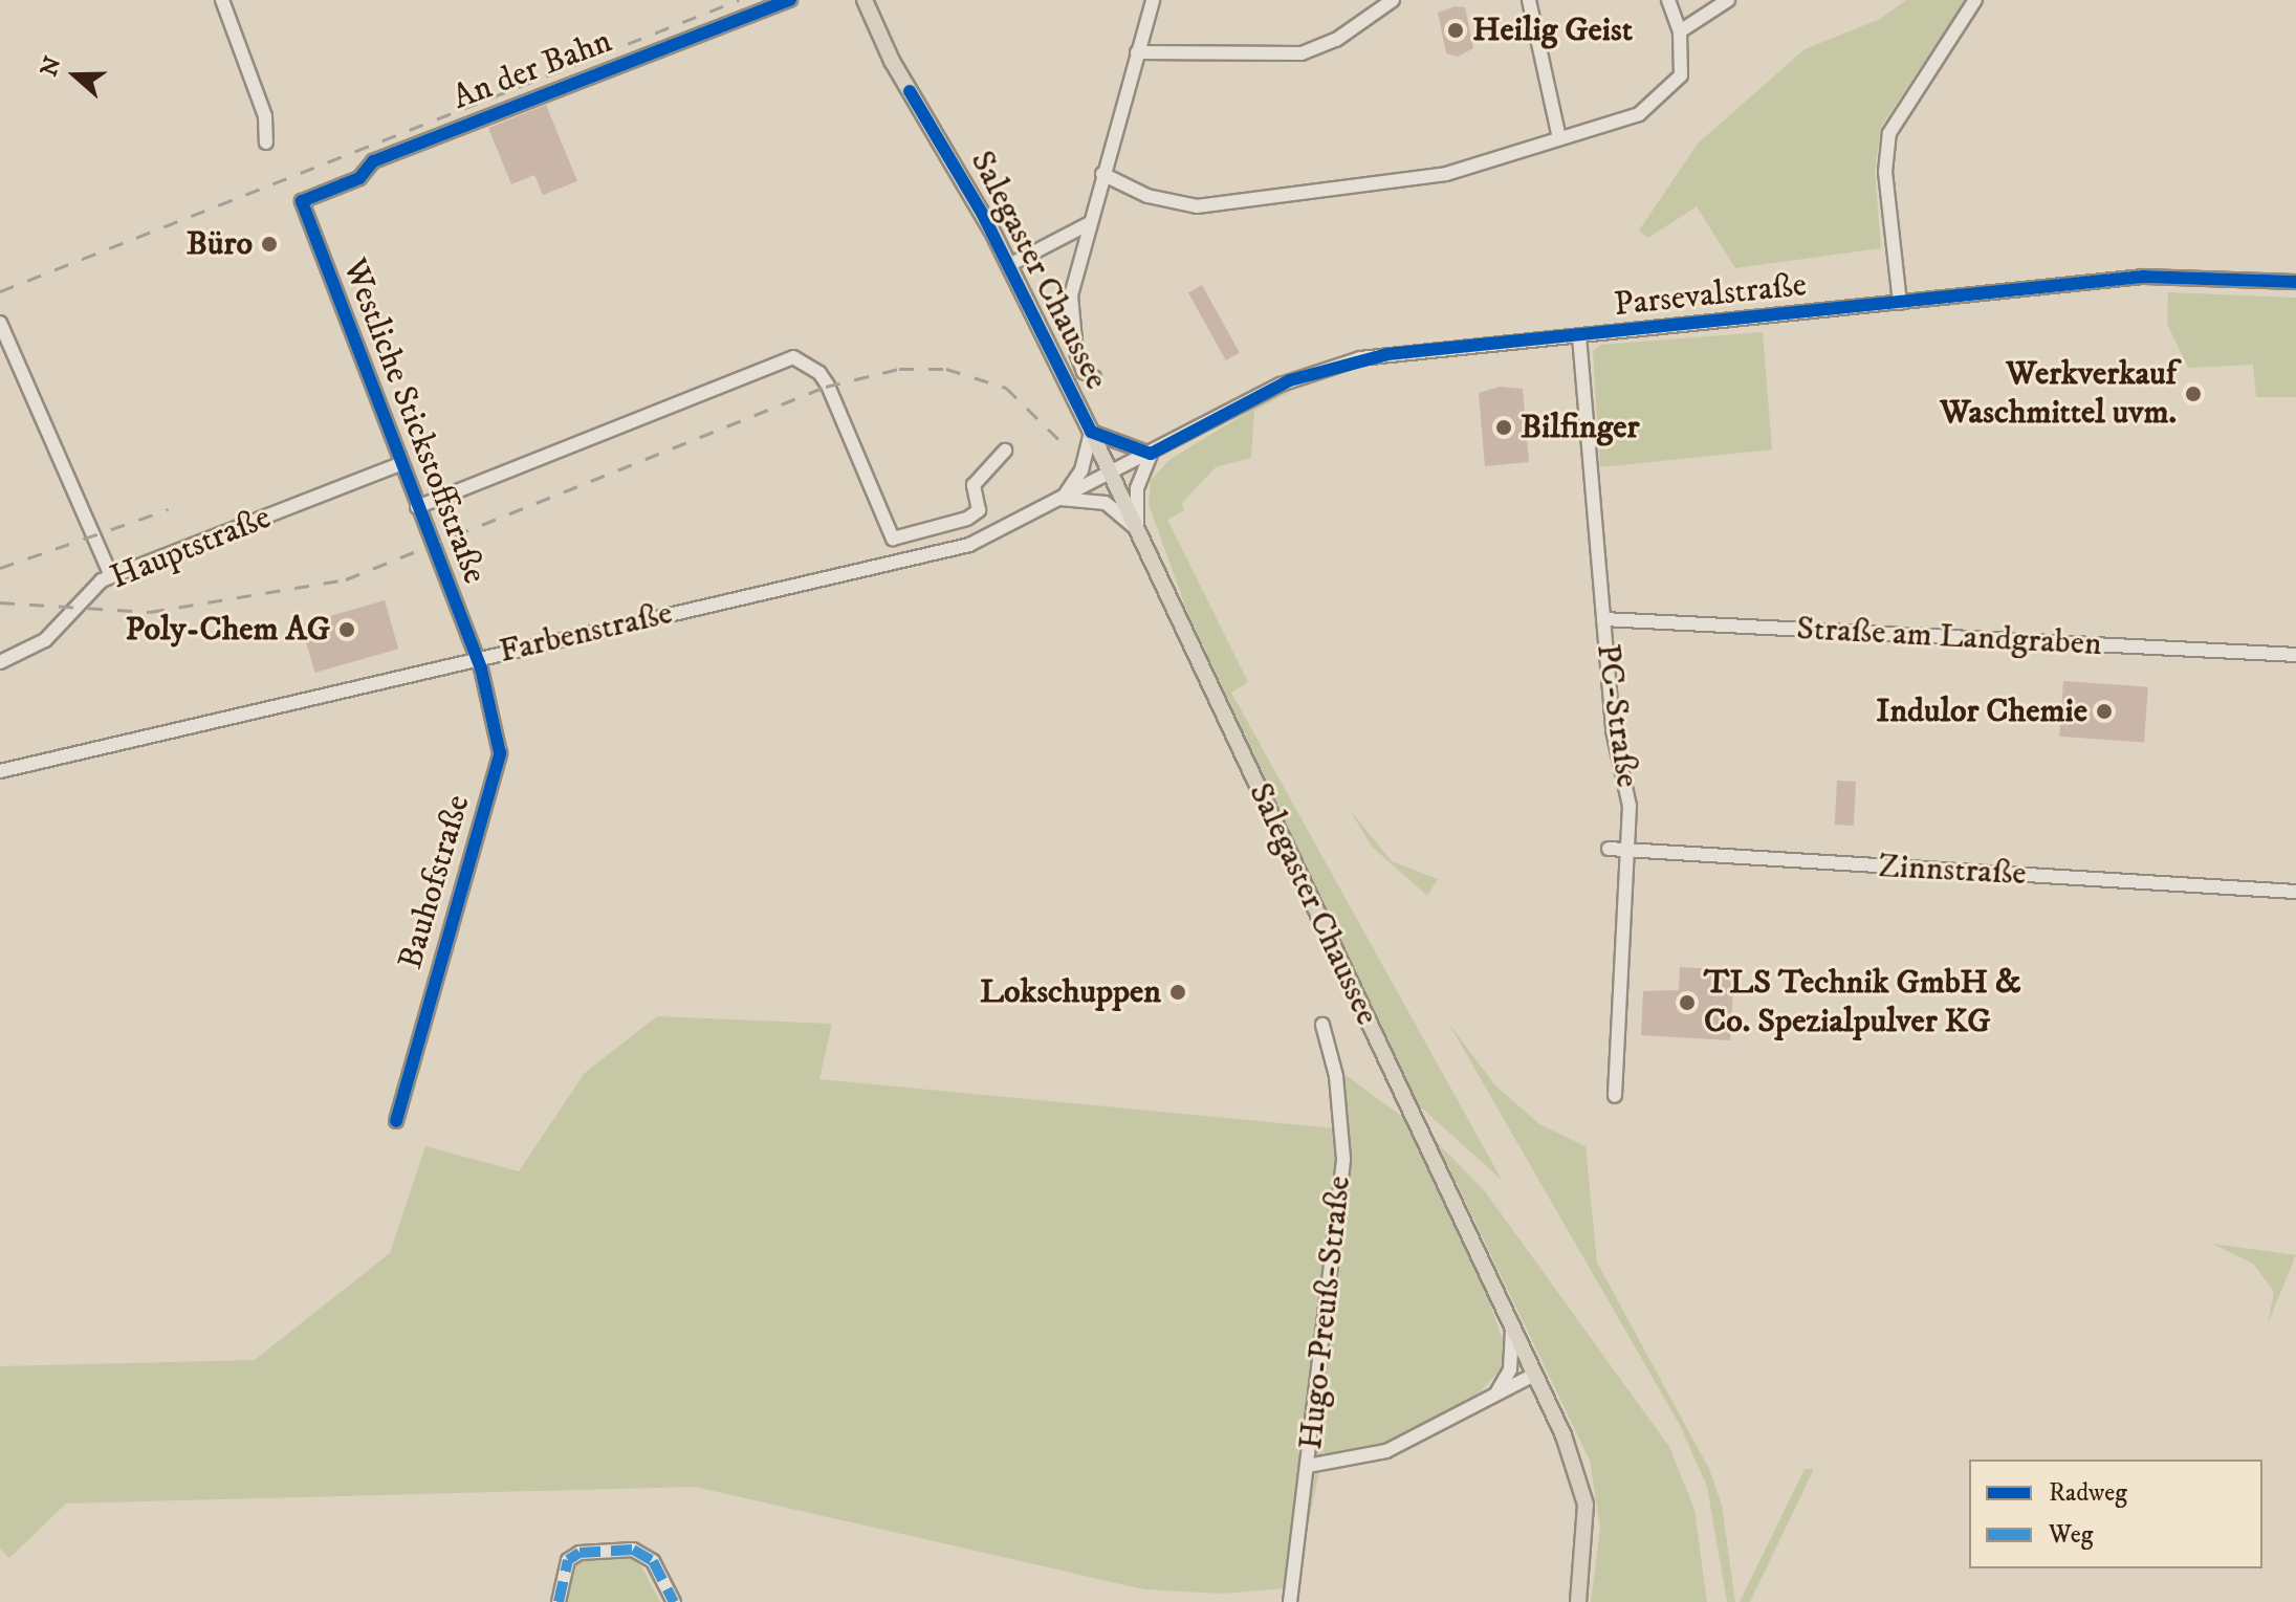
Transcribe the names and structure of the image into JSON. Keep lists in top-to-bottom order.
{
  "streets": {
    "main road": ["Salegaster Chaussee"],
    "street": [
      "An der Bahn",
      "Parsevalstraße",
      "Westliche Stickstoffstraße",
      "Hauptstraße",
      "Farbenstraße",
      "Straße am Landgraben",
      "PC-Straße",
      "Zinnstraße",
      "Bauhofstraße",
      "Hugo-Preuß-Straße"
    ]
  },
  "crossings": [
    ["An der Bahn", "Westliche Stickstoffstraße"],
    ["Salegaster Chaussee", "Parsevalstraße"],
    ["Salegaster Chaussee", "Farbenstraße"],
    ["Parsevalstraße", "Farbenstraße"],
    ["Parsevalstraße", "PC-Straße"],
    ["Westliche Stickstoffstraße", "Hauptstraße"],
    ["Westliche Stickstoffstraße", "Farbenstraße"],
    ["Westliche Stickstoffstraße", "Bauhofstraße"],
    ["Farbenstraße", "Bauhofstraße"],
    ["Straße am Landgraben", "PC-Straße"],
    ["PC-Straße", "Zinnstraße"]
  ],
  "places": [
    "Heilig Geist",
    "Büro",
    "Werkverkauf Waschmittel uvm.",
    "Bilfinger",
    "Poly-Chem AG",
    "Indulor Chemie",
    "Lokschuppen",
    "TLS Technik GmbH & Co. Spezialpulver KG"
  ],
  "legend": ["Radweg", "Weg"],
  "north": "left"
}
